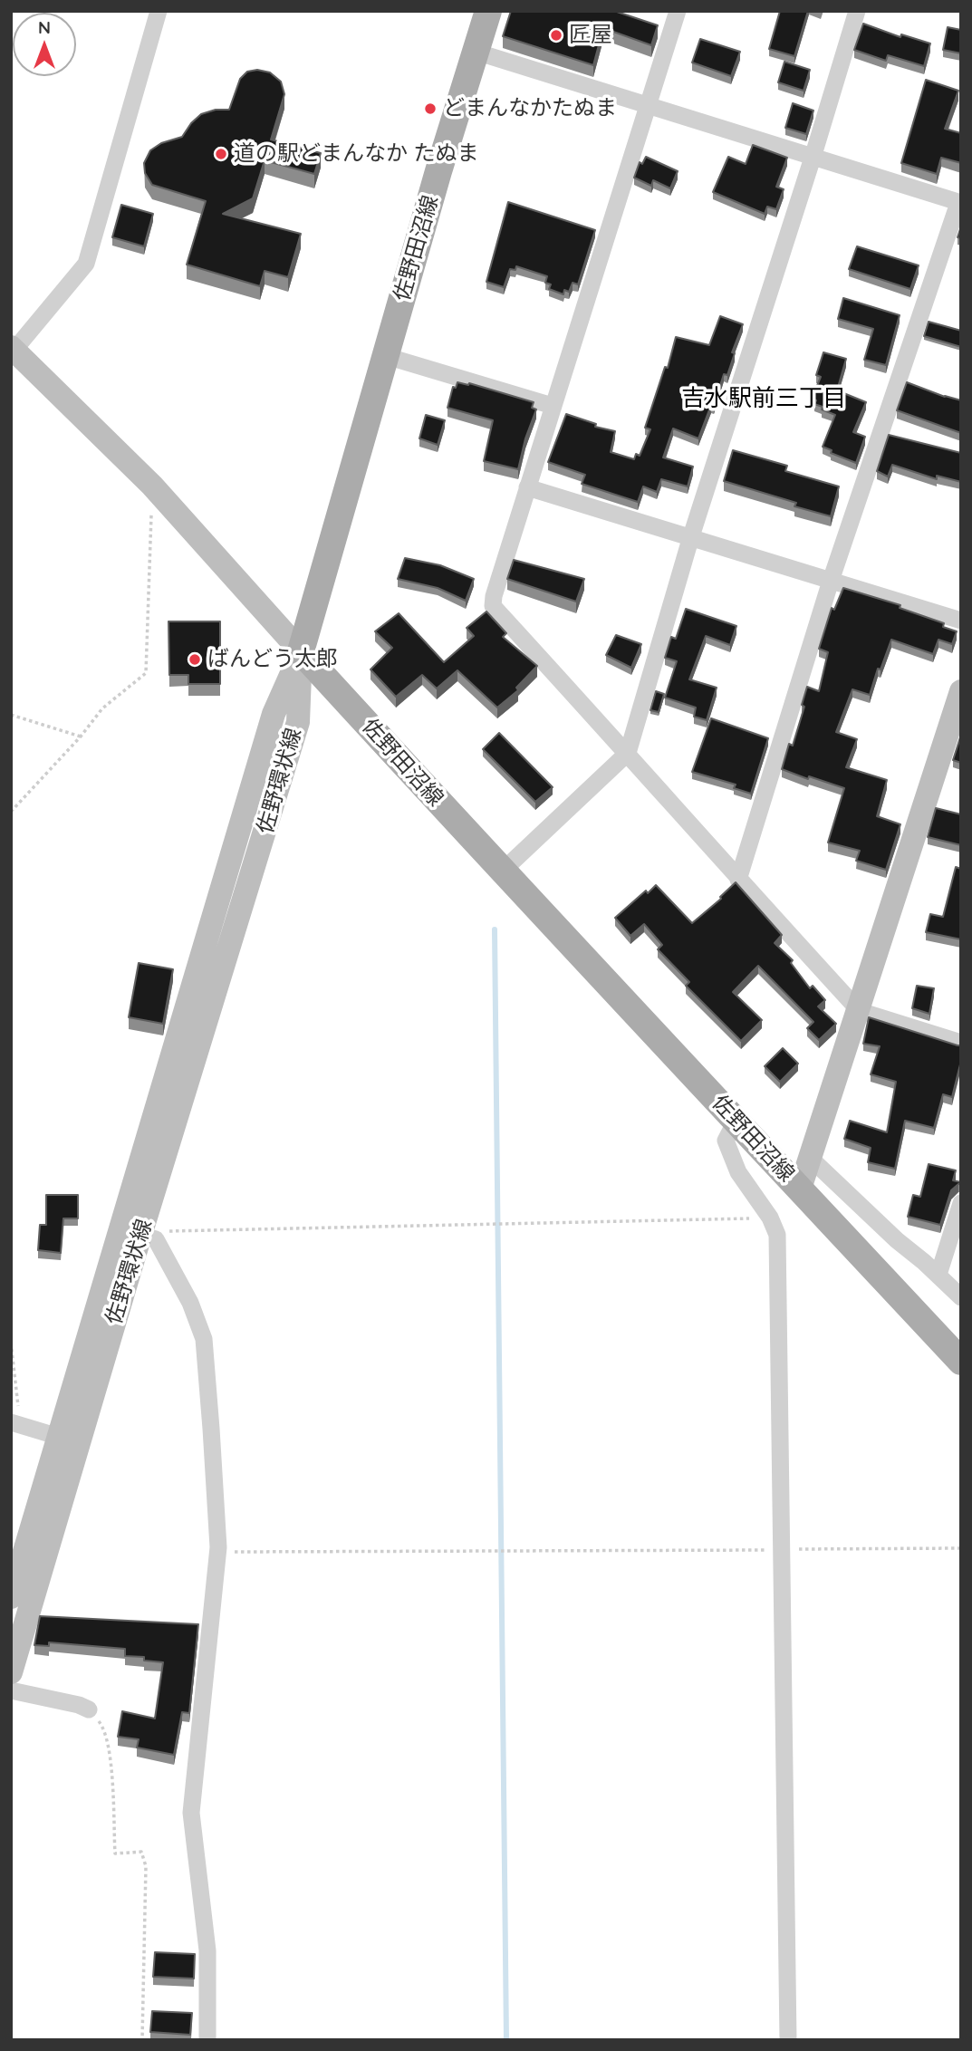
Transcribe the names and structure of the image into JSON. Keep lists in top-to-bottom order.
{
  "streets": {
    "main road": ["佐野田沼線", "佐野環状線"]
  },
  "crossings": [
    ["佐野田沼線", "佐野環状線"]
  ],
  "districts": ["吉水駅前三丁目"],
  "places": [
    "匠屋",
    "どまんなかたぬま",
    "道の駅どまんなか たぬま",
    "ばんどう太郎"
  ],
  "north": "top"
}
